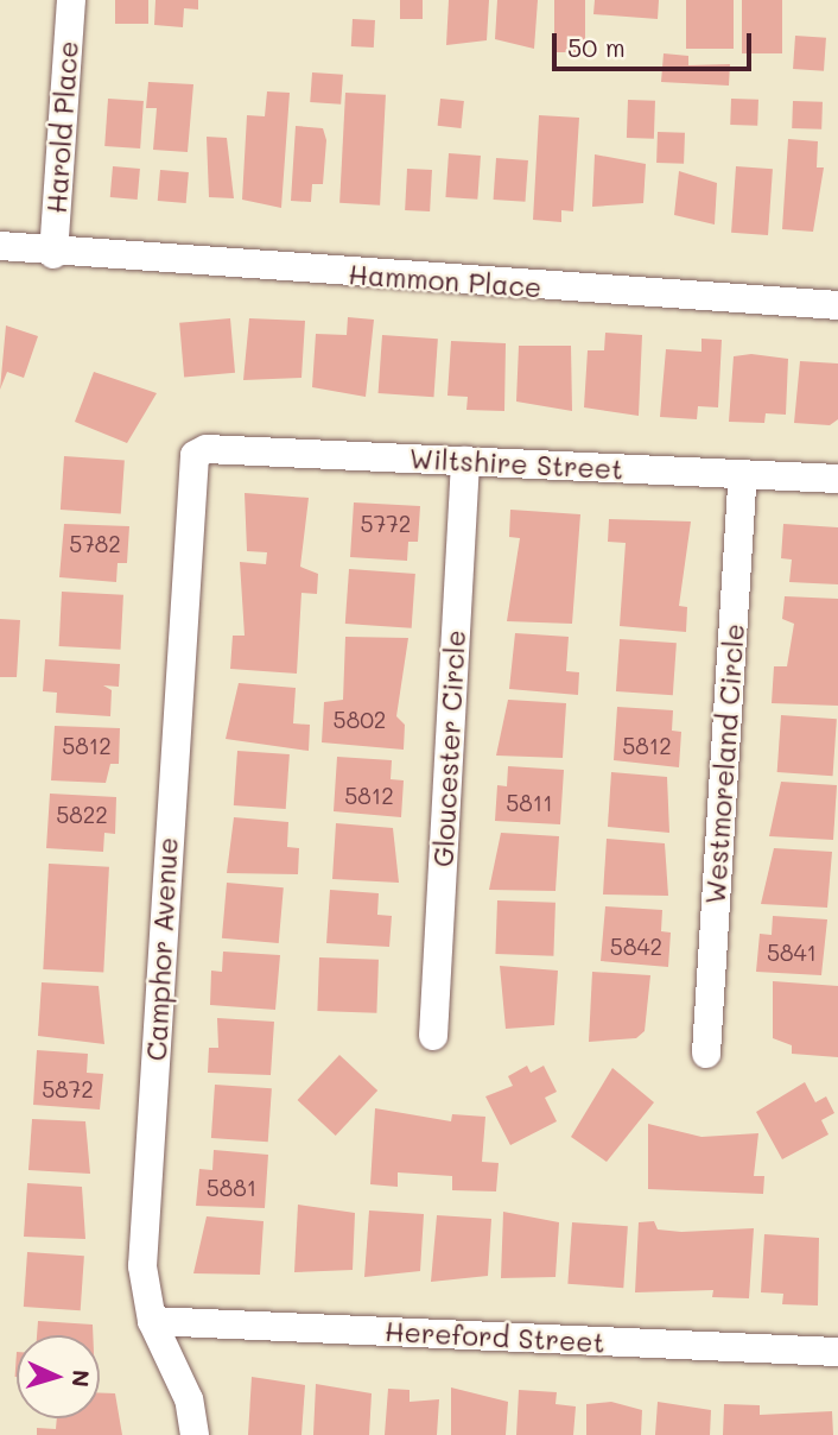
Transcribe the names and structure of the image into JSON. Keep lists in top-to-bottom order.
{
  "streets": {
    "street": [
      "Harold Place",
      "Hammon Place",
      "Wiltshire Street",
      "Gloucester Circle",
      "Westmoreland Circle",
      "Camphor Avenue",
      "Hereford Street"
    ]
  },
  "crossings": [
    ["Harold Place", "Hammon Place"],
    ["Wiltshire Street", "Gloucester Circle"],
    ["Wiltshire Street", "Westmoreland Circle"],
    ["Wiltshire Street", "Camphor Avenue"],
    ["Camphor Avenue", "Hereford Street"]
  ],
  "house_numbers": [
    "5772",
    "5782",
    "5802",
    "5812",
    "5812",
    "5812",
    "5811",
    "5822",
    "5842",
    "5841",
    "5872",
    "5881"
  ],
  "scale_bar": "50 m",
  "north": "right"
}
